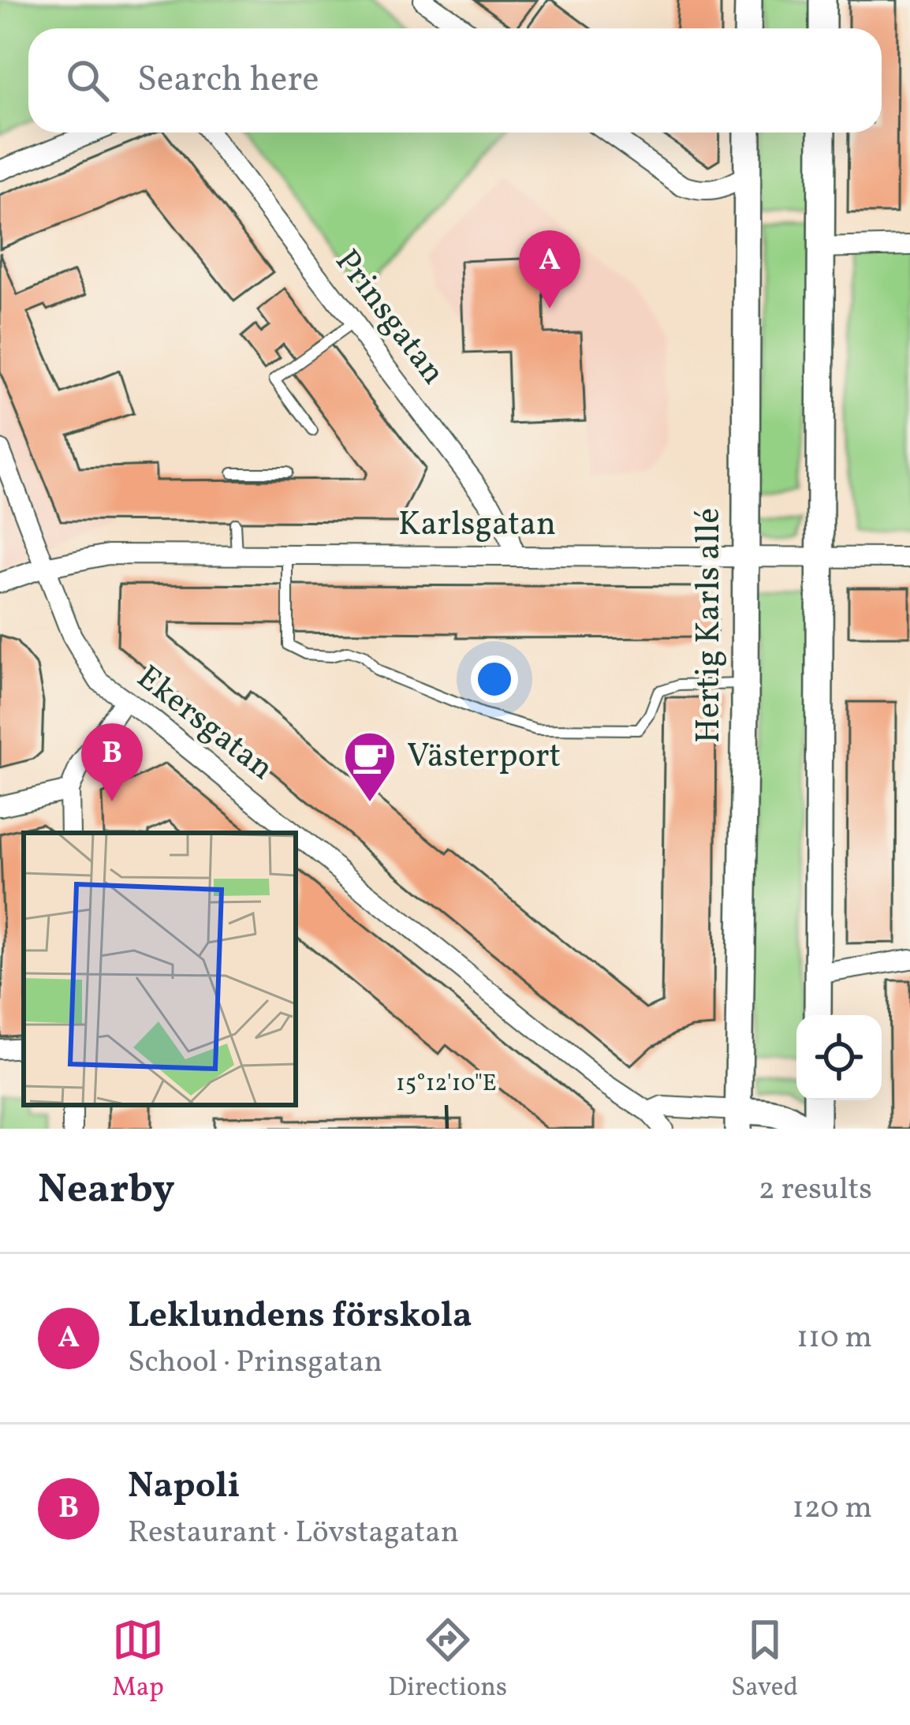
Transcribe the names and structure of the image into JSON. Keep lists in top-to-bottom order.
{
  "streets": {
    "main road": ["Hertig Karls allé"],
    "street": ["Prinsgatan", "Karlsgatan", "Ekersgatan"]
  },
  "crossings": [
    ["Prinsgatan", "Karlsgatan"],
    ["Karlsgatan", "Hertig Karls allé"],
    ["Karlsgatan", "Ekersgatan"]
  ],
  "places": {
    "cafe": ["Västerport"]
  },
  "page": {
    "search": "Search here",
    "pins": ["A", "B"],
    "heading": ["Nearby", "2 results"],
    "list": [
      {
        "mark": "A",
        "name": "Leklundens förskola",
        "note": "School · Prinsgatan",
        "value": "110 m"
      },
      {
        "mark": "B",
        "name": "Napoli",
        "note": "Restaurant · Lövstagatan",
        "value": "120 m"
      }
    ],
    "nav": ["Map", "Directions", "Saved"]
  },
  "coordinates": ["15°12'10\"E"]
}
